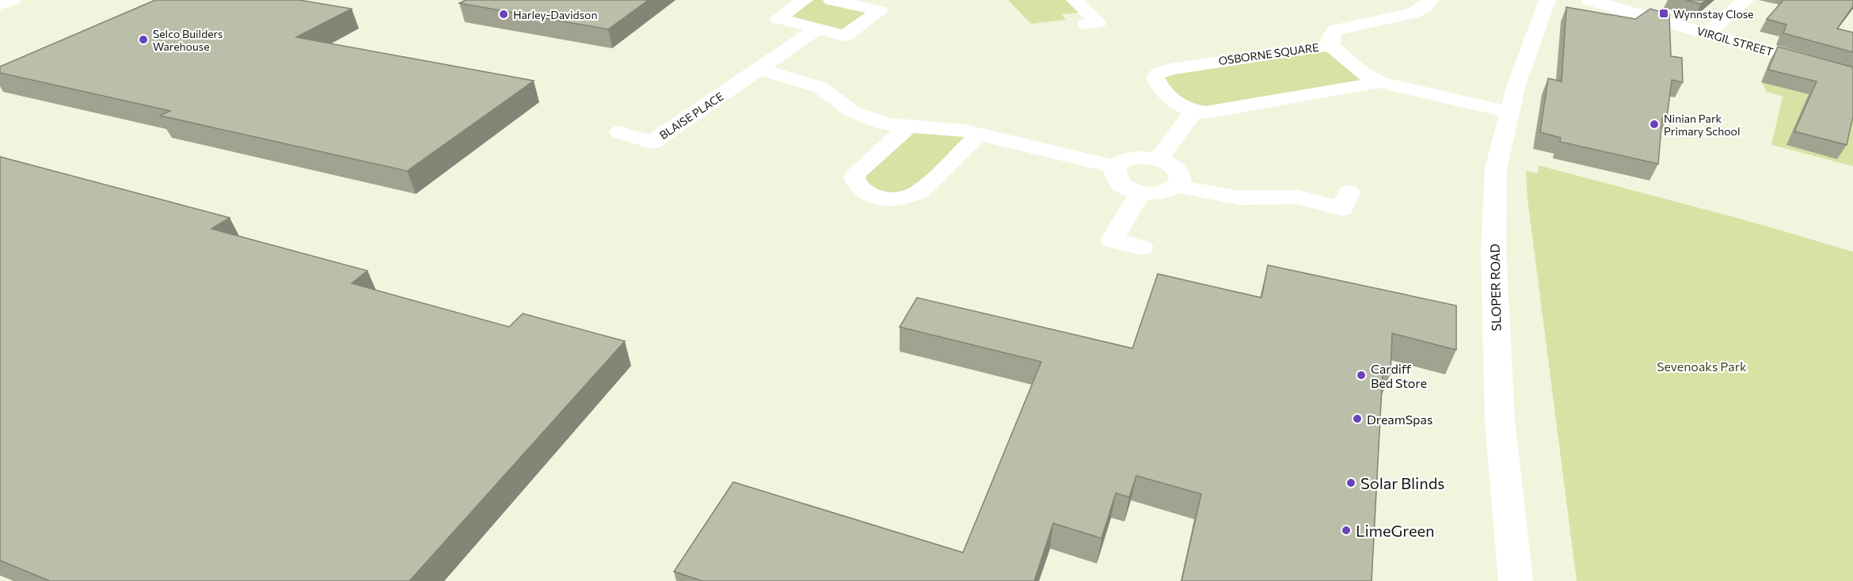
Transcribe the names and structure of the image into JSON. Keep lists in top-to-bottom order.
{
  "streets": {
    "street": [
      "VIRGIL STREET",
      "OSBORNE SQUARE",
      "BLAISE PLACE",
      "SLOPER ROAD"
    ]
  },
  "parks": ["Sevenoaks Park"],
  "places": {
    "transit": ["Wynnstay Close"],
    "other": [
      "Harley-Davidson",
      "Selco Builders Warehouse",
      "Ninian Park Primary School",
      "Cardiff Bed Store",
      "DreamSpas",
      "Solar Blinds",
      "LimeGreen"
    ]
  }
}
